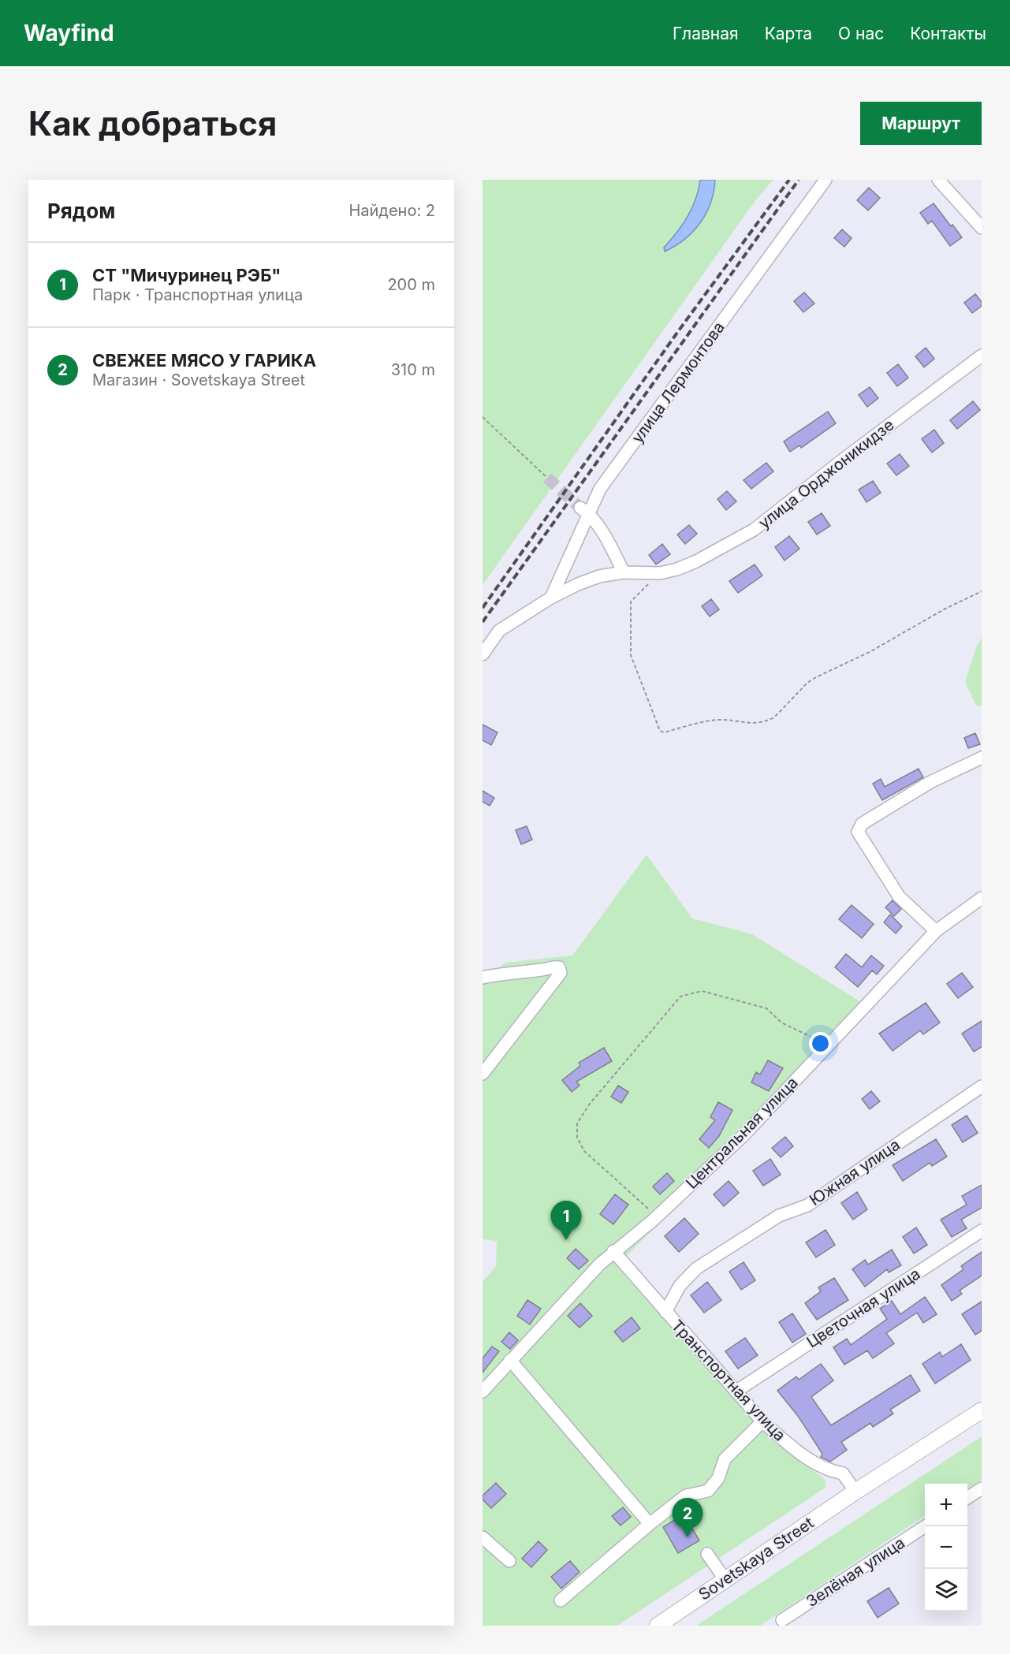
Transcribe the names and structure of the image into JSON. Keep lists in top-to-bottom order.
{
  "streets": {
    "main road": ["Sovetskaya Street"],
    "street": [
      "улица Лермонтова",
      "улица Орджоникидзе",
      "Центральная улица",
      "Южная улица",
      "Цветочная улица",
      "Транспортная улица",
      "Зелёная улица"
    ]
  },
  "crossings": [
    ["улица Лермонтова", "улица Орджоникидзе"],
    ["Центральная улица", "Транспортная улица"],
    ["Южная улица", "Транспортная улица"],
    ["Цветочная улица", "Транспортная улица"],
    ["Транспортная улица", "Sovetskaya Street"]
  ],
  "page": {
    "header": "Wayfind",
    "nav": [
      "Главная",
      "Карта",
      "О нас",
      "Контакты"
    ],
    "buttons": "Маршрут",
    "title": "Как добраться",
    "heading": ["Рядом", "Найдено: 2"],
    "list": [
      {
        "mark": "1",
        "name": "СТ \"Мичуринец РЭБ\"",
        "note": "Парк · Транспортная улица",
        "value": "200 m"
      },
      {
        "mark": "2",
        "name": "СВЕЖЕЕ МЯСО У ГАРИКА",
        "note": "Магазин · Sovetskaya Street",
        "value": "310 m"
      }
    ],
    "pins": ["1", "2"],
    "map_buttons": ["+", "−"]
  }
}
